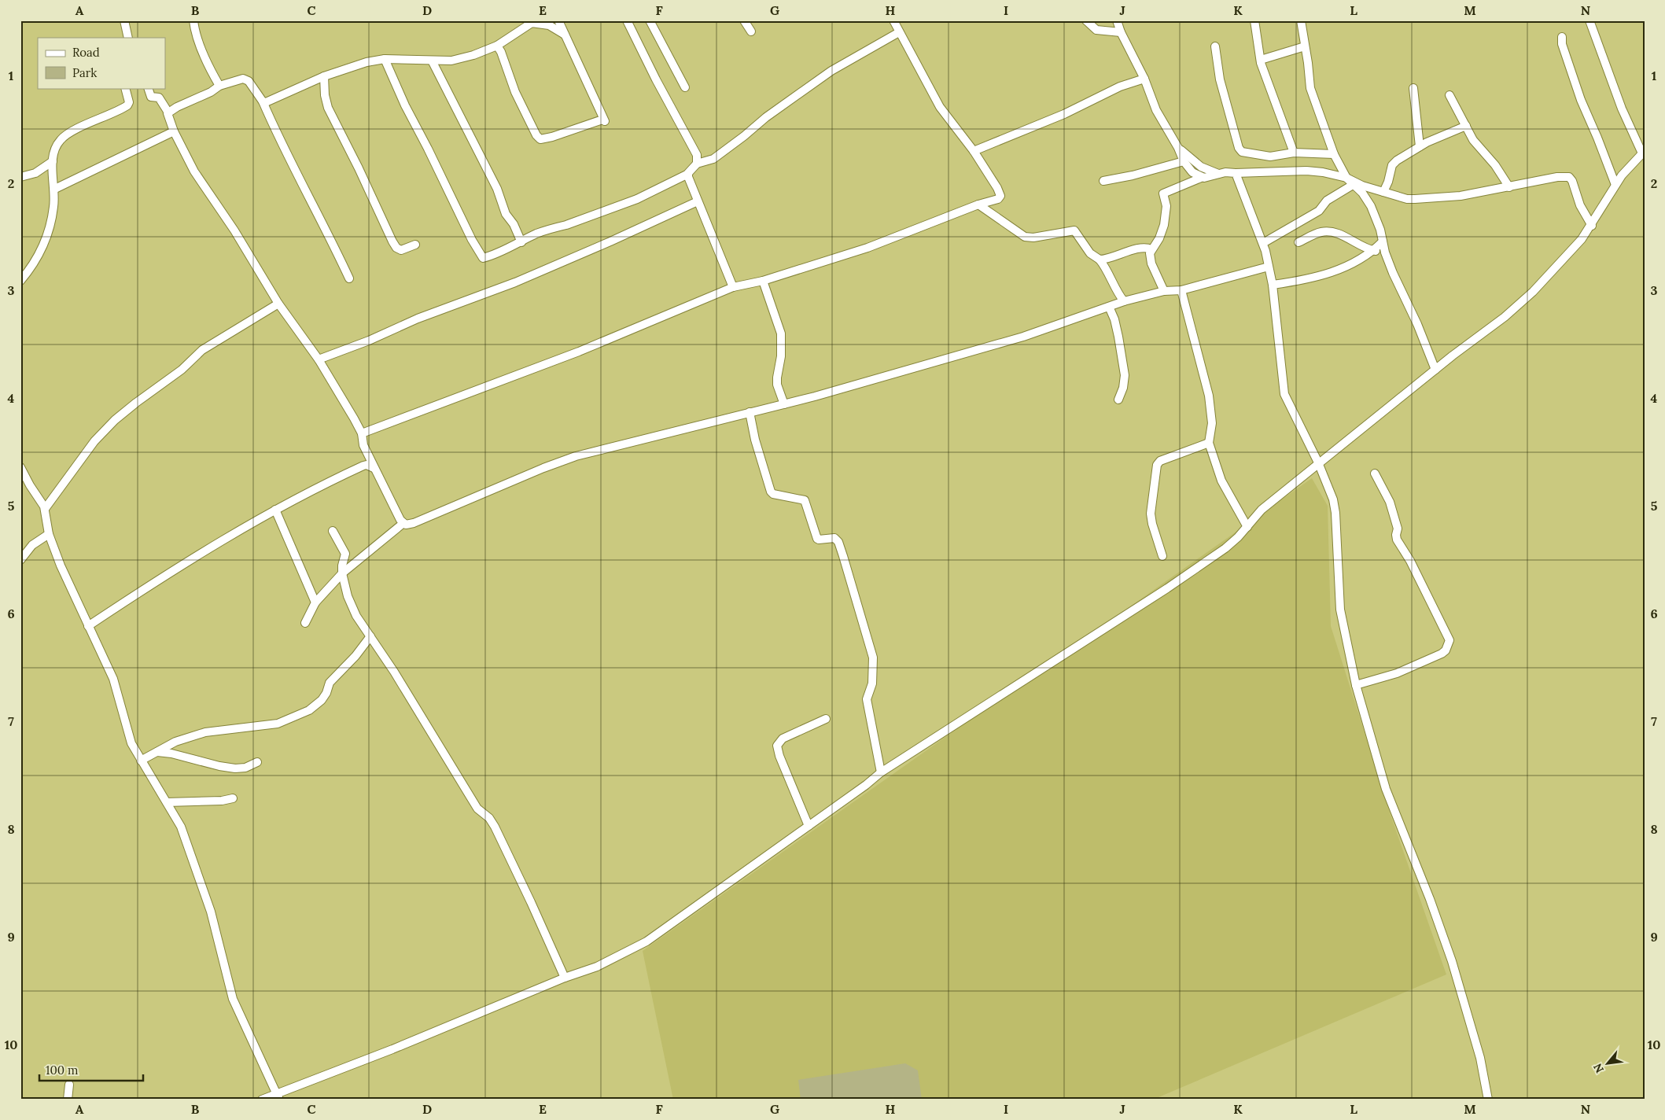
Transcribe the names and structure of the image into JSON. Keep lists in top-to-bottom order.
{
  "legend": ["Road", "Park"],
  "scale_bar": "100 m",
  "north": "bottom left",
  "grid": {
    "columns": [
      "A",
      "B",
      "C",
      "D",
      "E",
      "F",
      "G",
      "H",
      "I",
      "J",
      "K",
      "L",
      "M",
      "N"
    ],
    "rows": [
      "1",
      "2",
      "3",
      "4",
      "5",
      "6",
      "7",
      "8",
      "9",
      "10"
    ]
  }
}
